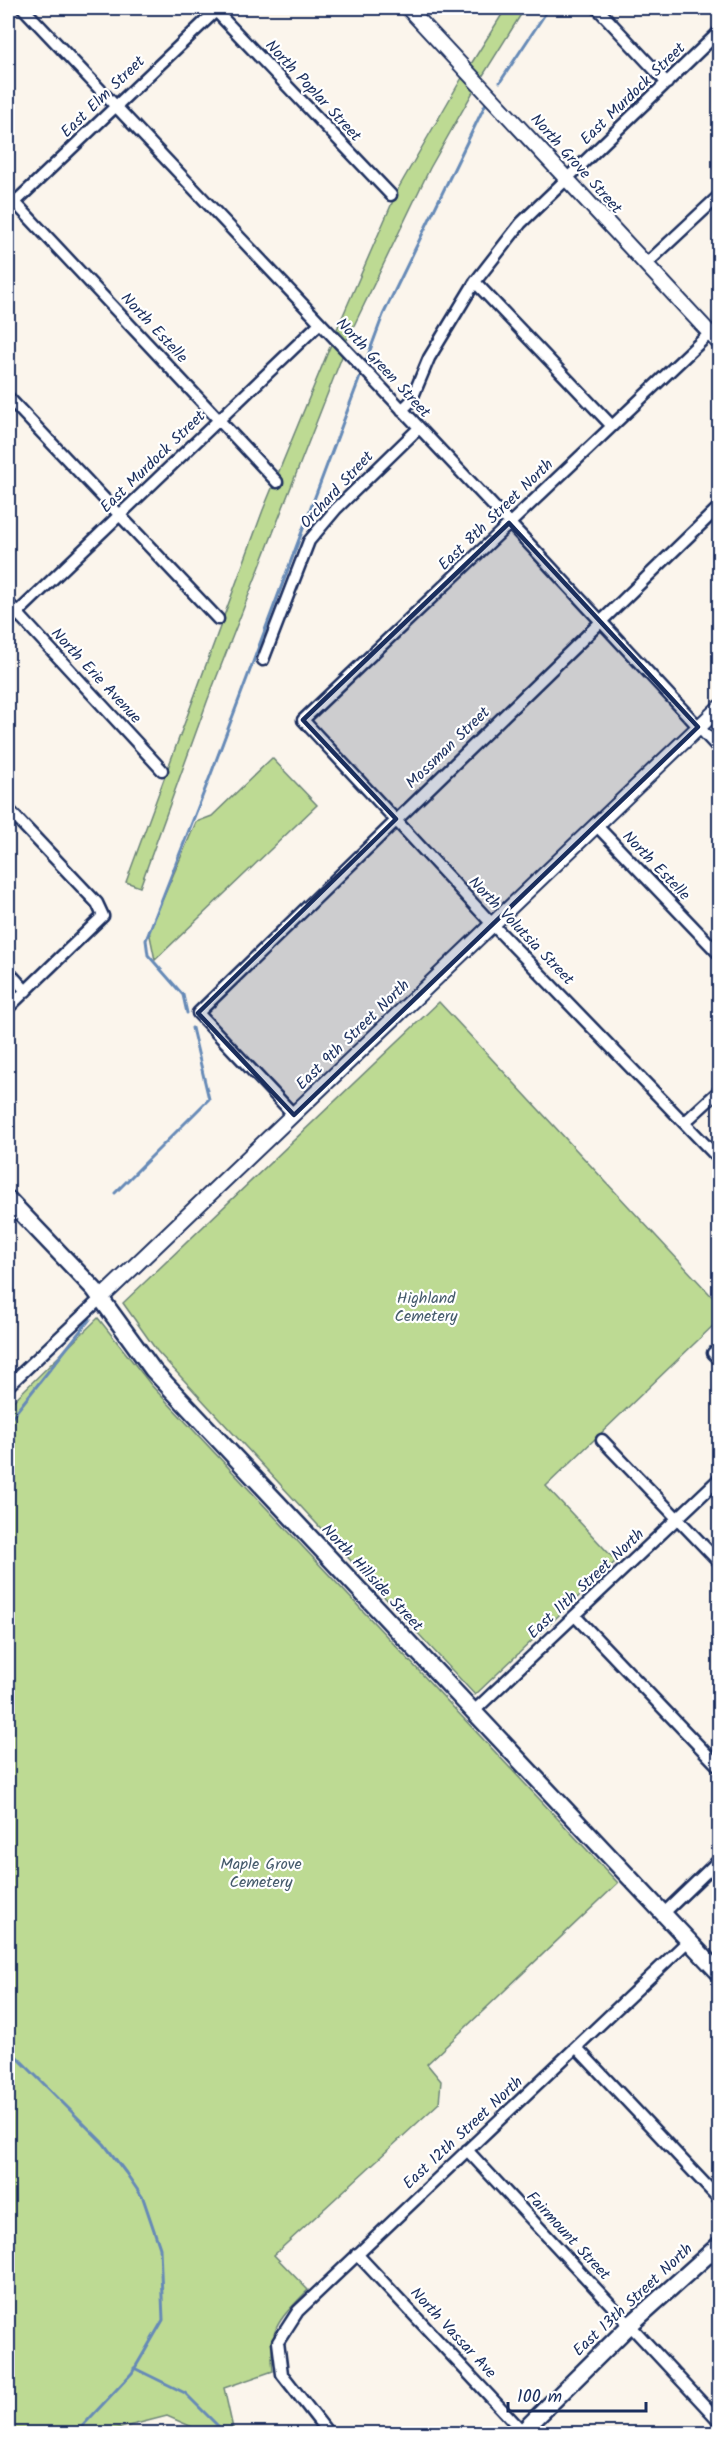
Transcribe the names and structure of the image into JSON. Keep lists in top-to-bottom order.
{
  "streets": {
    "main road": ["North Hillside Street", "East 13th Street North"],
    "street": [
      "North Poplar Street",
      "East Murdock Street",
      "East Elm Street",
      "North Grove Street",
      "North Estelle",
      "North Green Street",
      "Orchard Street",
      "East 8th Street North",
      "North Erie Avenue",
      "Mossman Street",
      "North Volutsia Street",
      "East 9th Street North",
      "East 11th Street North",
      "East 12th Street North",
      "Fairmount Street",
      "North Vassar Ave"
    ]
  },
  "crossings": [
    ["North Poplar Street", "East Elm Street"],
    ["East Murdock Street", "North Grove Street"],
    ["East Murdock Street", "North Estelle"],
    ["East Murdock Street", "North Green Street"],
    ["East Murdock Street", "North Erie Avenue"],
    ["East Elm Street", "North Estelle"],
    ["East Elm Street", "North Green Street"],
    ["North Grove Street", "East 8th Street North"],
    ["North Estelle", "East 9th Street North"],
    ["North Green Street", "Orchard Street"],
    ["North Green Street", "East 8th Street North"],
    ["North Green Street", "Mossman Street"],
    ["North Green Street", "East 9th Street North"],
    ["East 8th Street North", "North Volutsia Street"],
    ["Mossman Street", "North Volutsia Street"],
    ["Mossman Street", "East 9th Street North"],
    ["North Volutsia Street", "East 9th Street North"],
    ["East 9th Street North", "North Hillside Street"],
    ["North Hillside Street", "East 11th Street North"],
    ["North Hillside Street", "East 12th Street North"],
    ["East 12th Street North", "Fairmount Street"],
    ["East 12th Street North", "North Vassar Ave"],
    ["Fairmount Street", "East 13th Street North"],
    ["East 13th Street North", "North Vassar Ave"]
  ],
  "parks": ["Highland Cemetery", "Maple Grove Cemetery"],
  "scale_bar": "100 m"
}
